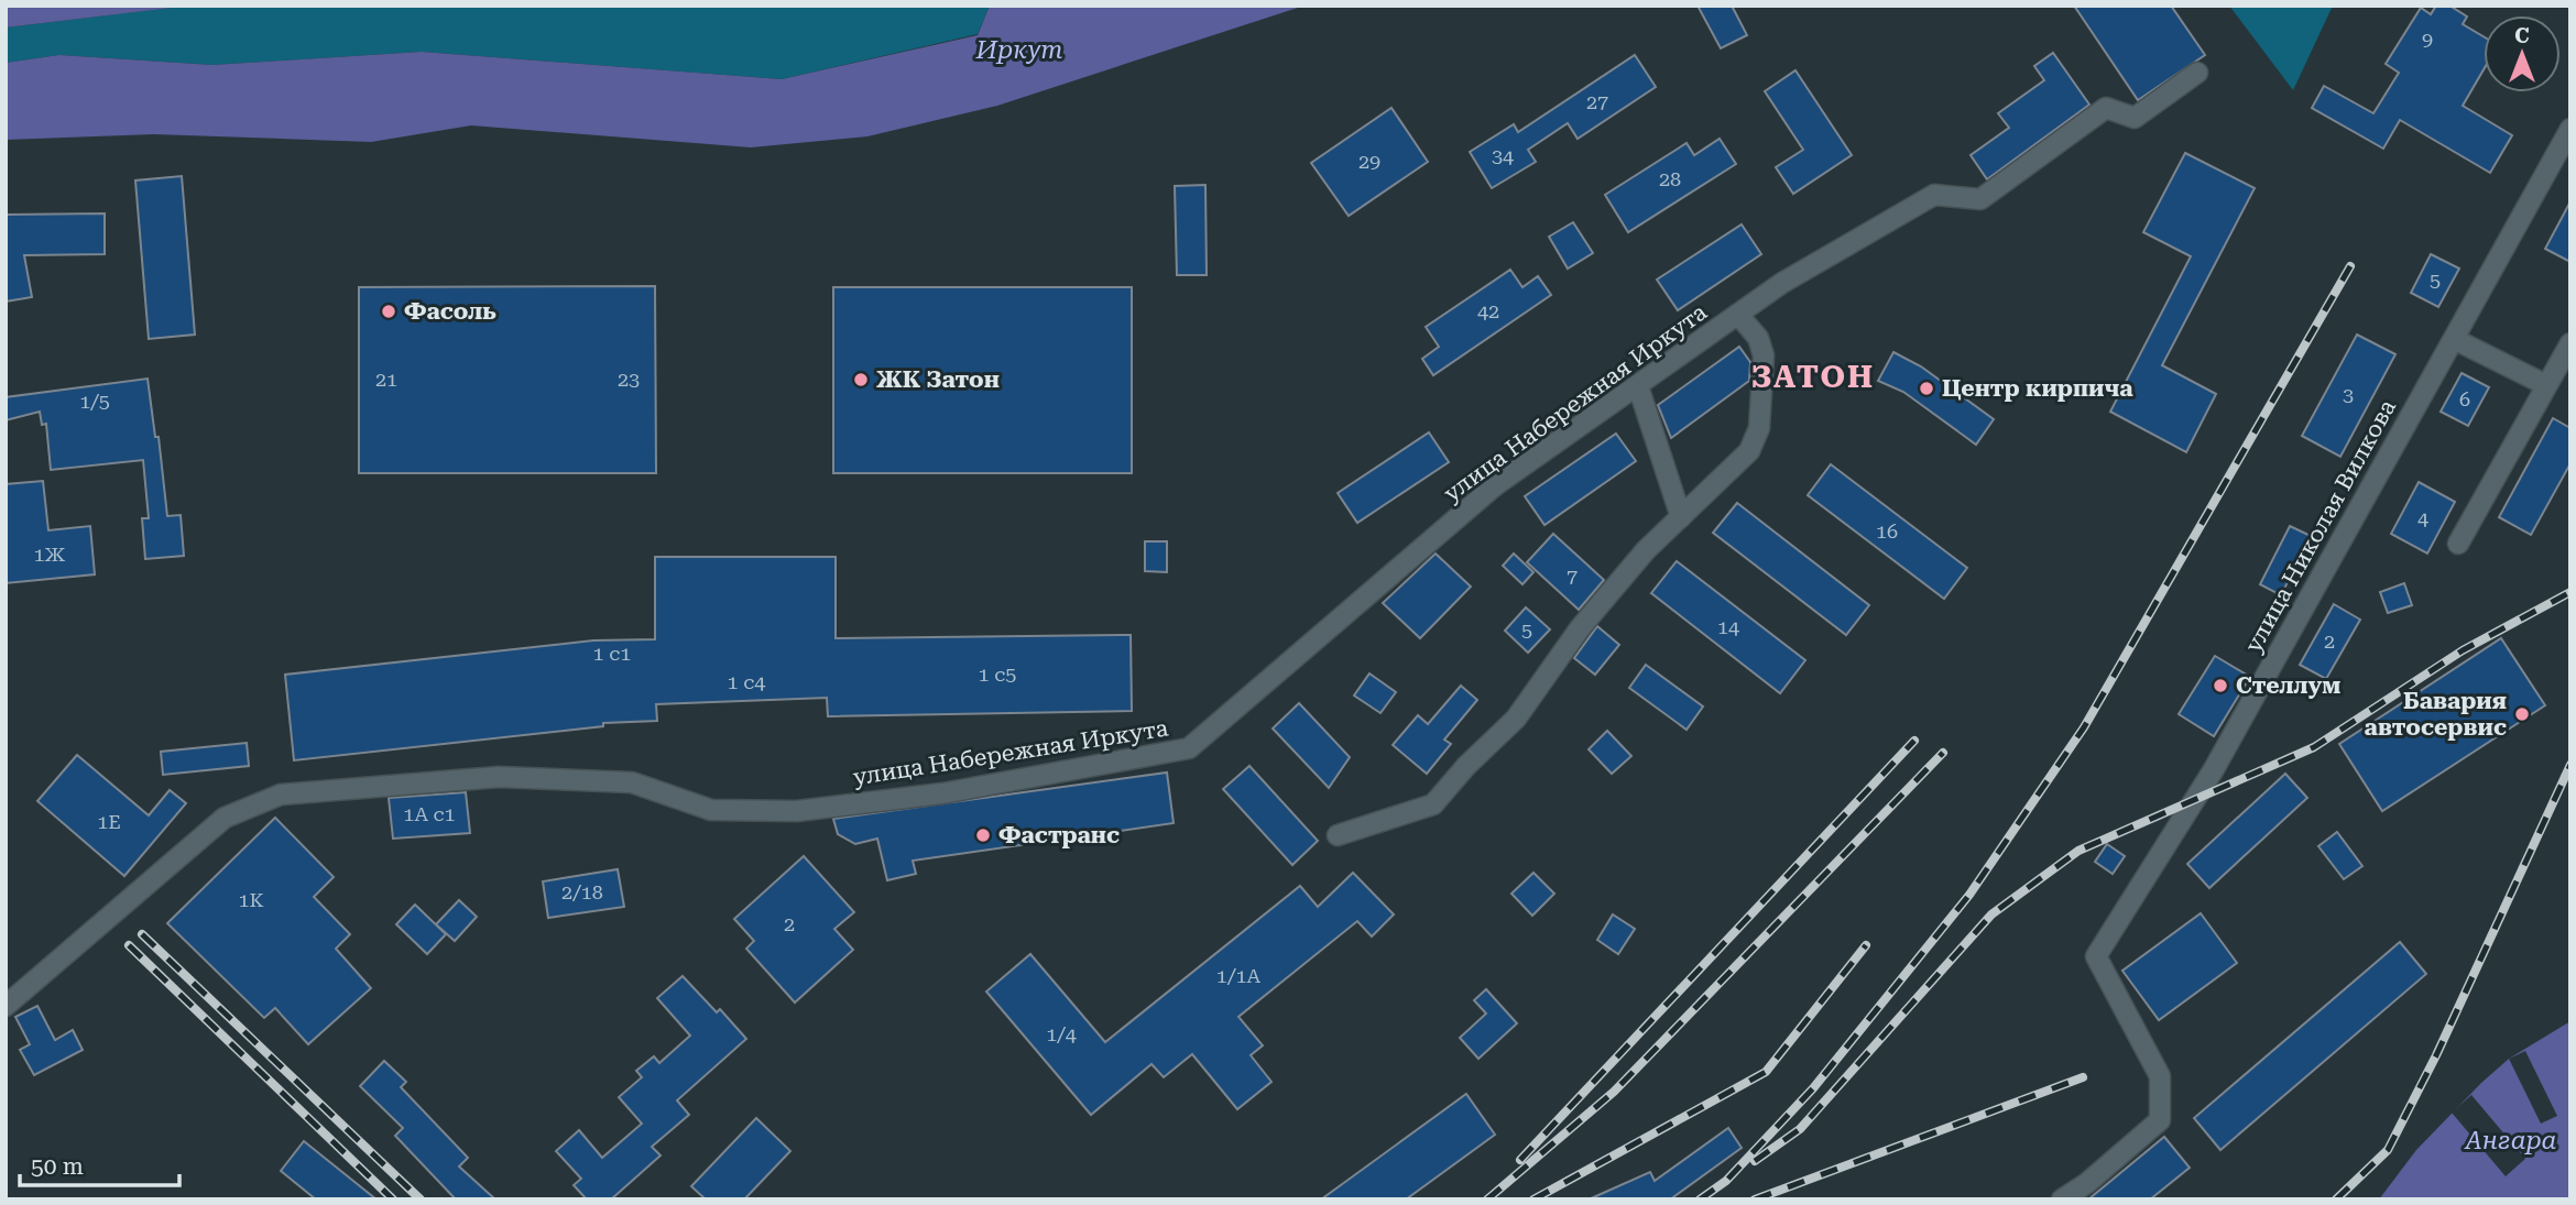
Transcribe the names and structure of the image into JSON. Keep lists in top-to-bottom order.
{
  "streets": {
    "street": ["улица Набережная Иркута", "улица Николая Вилкова"]
  },
  "districts": ["ЗАТОН"],
  "water": ["Иркут", "Ангара"],
  "places": [
    "Фасоль",
    "ЖК Затон",
    "Центр кирпича",
    "Стеллум",
    "Бавария автосервис",
    "Фастранс"
  ],
  "house_numbers": [
    "9",
    "27",
    "34",
    "29",
    "28",
    "5",
    "42",
    "21",
    "23",
    "3",
    "6",
    "1/5",
    "4",
    "16",
    "1Ж",
    "7",
    "14",
    "5",
    "2",
    "1 с1",
    "1 с5",
    "1 с4",
    "1А с1",
    "1Е",
    "2/18",
    "1К",
    "2",
    "1/1А",
    "1/4"
  ],
  "scale_bar": "50 m",
  "north": "top"
}
